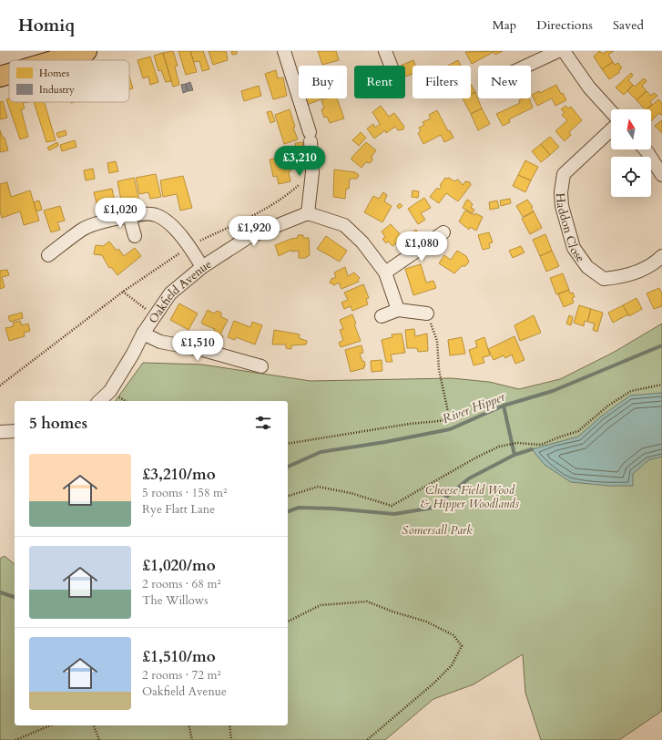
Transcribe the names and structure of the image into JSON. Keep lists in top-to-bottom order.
{
  "streets": {
    "street": ["Haddon Close", "Oakfield Avenue"]
  },
  "water": ["River Hipper"],
  "parks": ["Cheese Field Wood & Hipper Woodlands", "Somersall Park"],
  "legend": ["Homes", "Industry"],
  "north": "top",
  "page": {
    "header": "Homiq",
    "nav": ["Map", "Directions", "Saved"],
    "chip": [
      "Buy",
      "Rent",
      "Filters",
      "New"
    ],
    "price": [
      "£3,210",
      "£1,020",
      "£1,920",
      "£1,080",
      "£1,510"
    ],
    "heading": "5 homes",
    "list": [
      {
        "name": "£3,210/mo",
        "note": "5 rooms · 158 m² · Rye Flatt Lane"
      },
      {
        "name": "£1,020/mo",
        "note": "2 rooms · 68 m² · The Willows"
      },
      {
        "name": "£1,510/mo",
        "note": "2 rooms · 72 m² · Oakfield Avenue"
      }
    ]
  }
}
